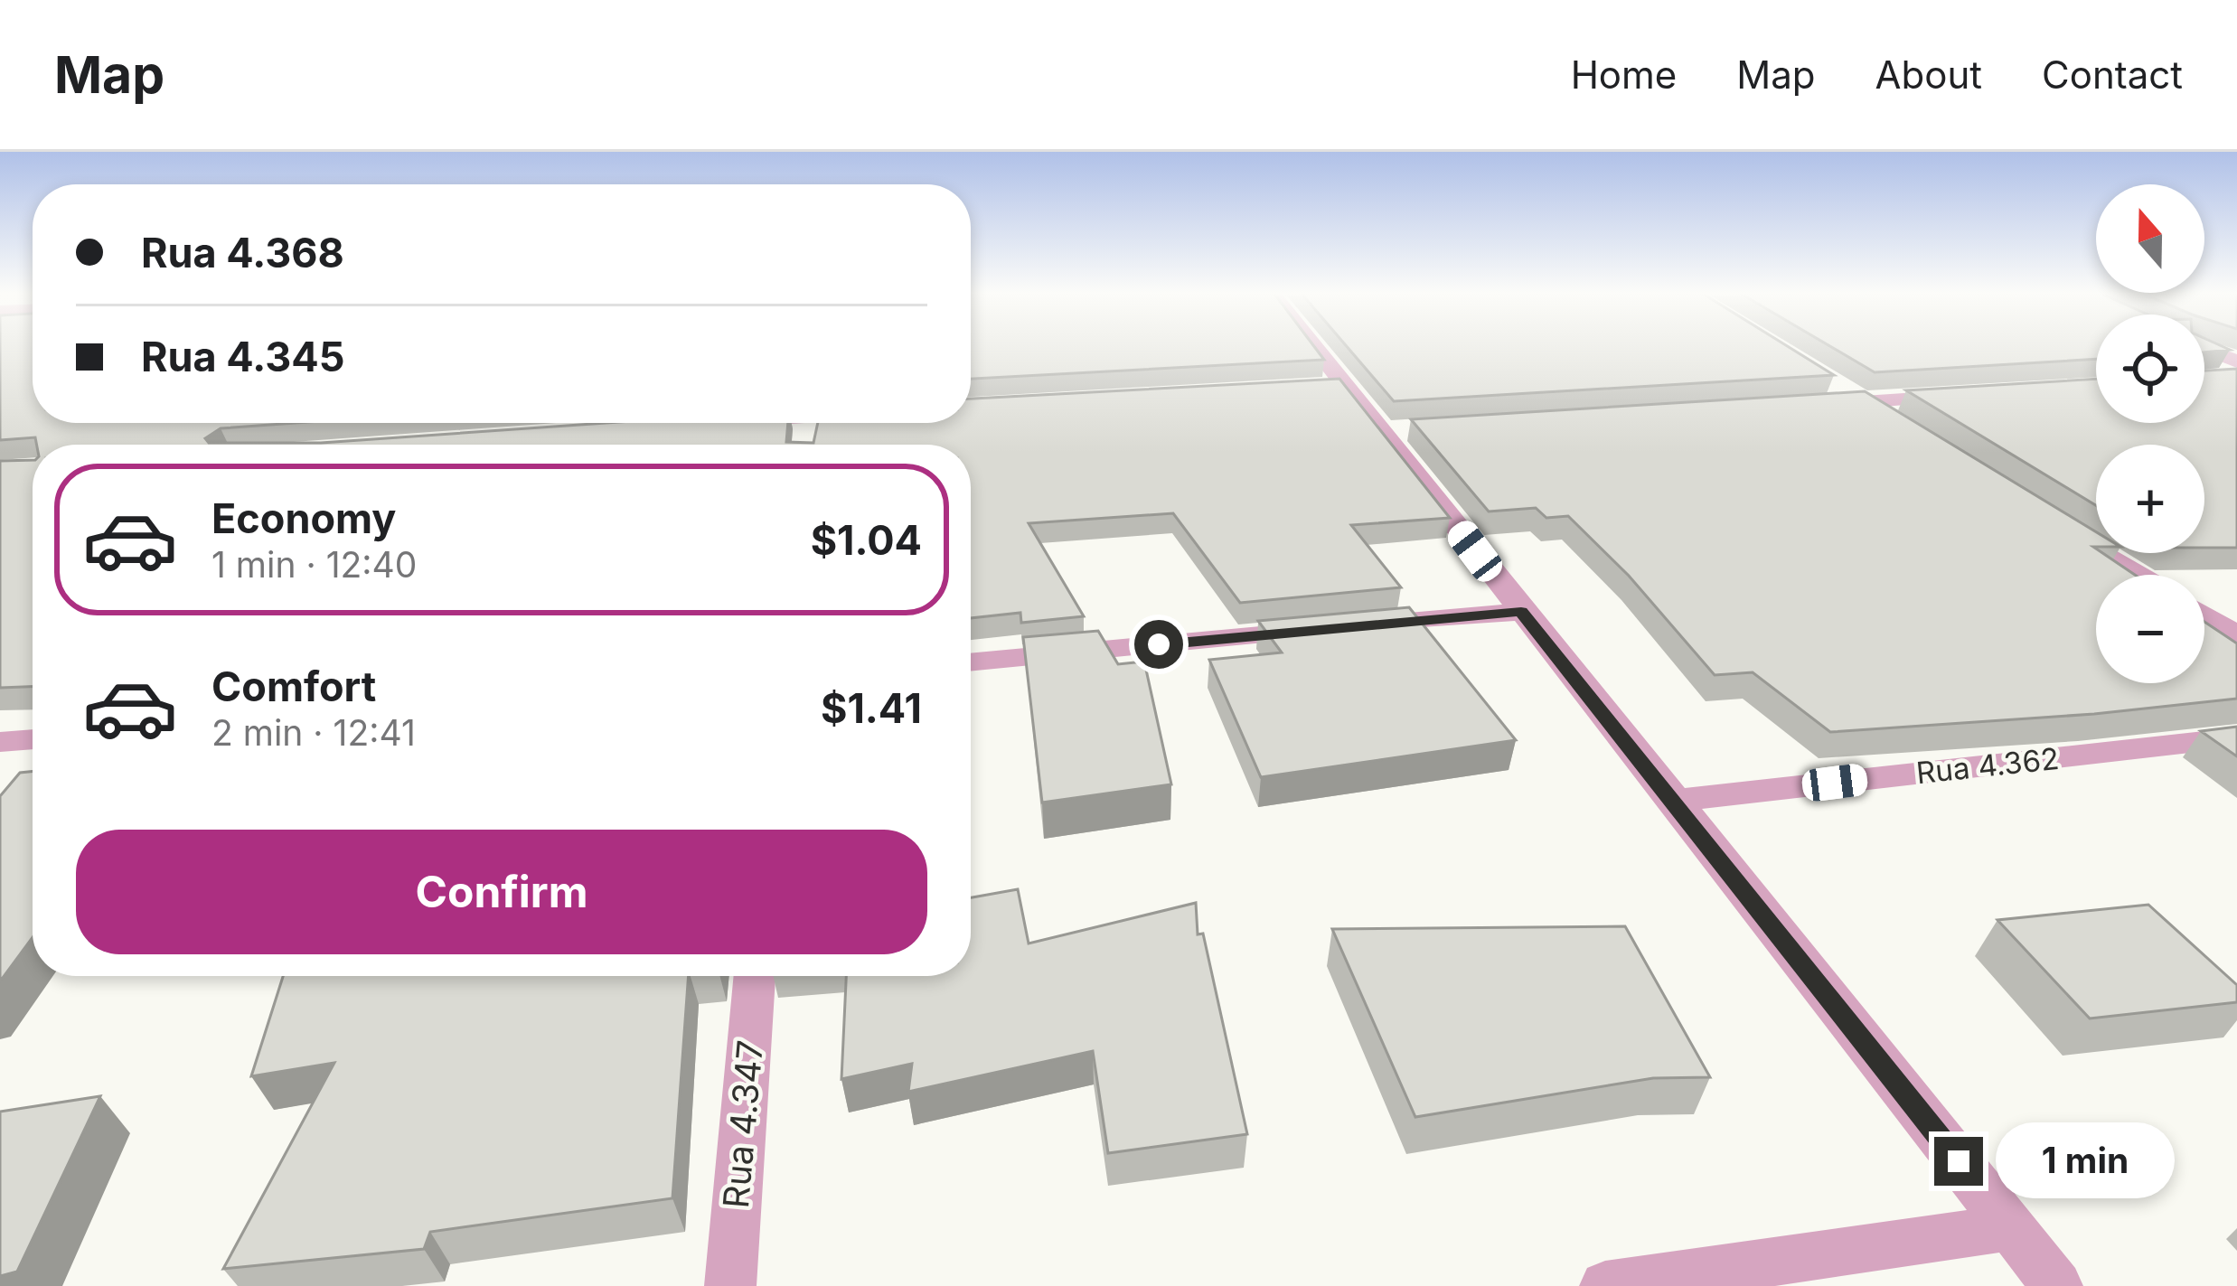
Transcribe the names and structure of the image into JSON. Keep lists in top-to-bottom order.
{
  "streets": {
    "street": ["Rua 4.362", "Rua 4.347"]
  },
  "north": "top",
  "page": {
    "header": "Map",
    "nav": [
      "Home",
      "Map",
      "About",
      "Contact"
    ],
    "map_buttons": ["+", "−"],
    "banner": ["Rua 4.368", "Rua 4.345"],
    "list": [
      {
        "name": "Economy",
        "note": "1 min · 12:40",
        "value": "$1.04"
      },
      {
        "name": "Comfort",
        "note": "2 min · 12:41",
        "value": "$1.41"
      }
    ],
    "buttons": "Confirm",
    "bubble": "1 min"
  }
}
